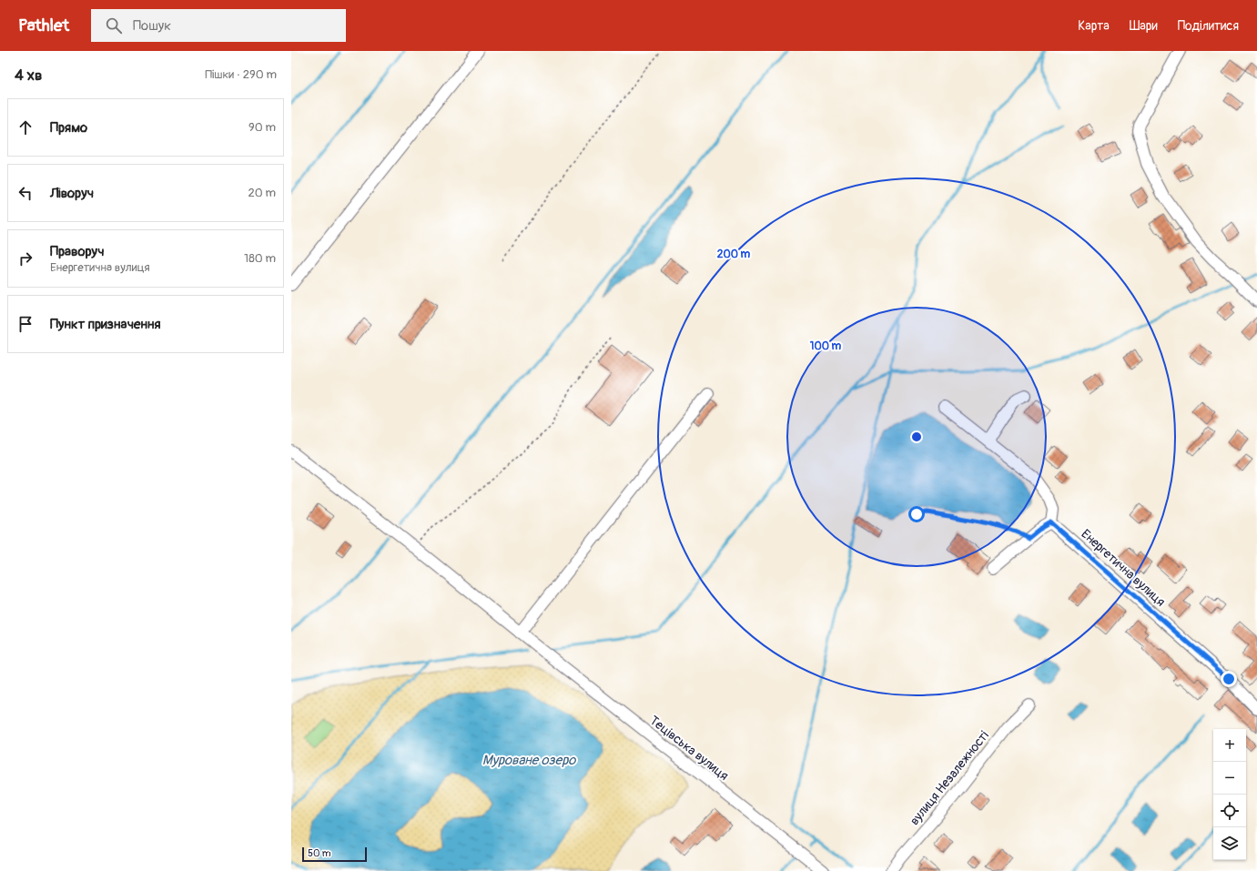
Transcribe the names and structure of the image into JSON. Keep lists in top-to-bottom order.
{
  "streets": {
    "street": ["Енергетична вулиця", "Тецівська вулиця", "вулиця Незалежності"]
  },
  "water": ["Муроване озеро"],
  "scale_bar": "50 m",
  "page": {
    "header": "Pathlet",
    "search": "Пошук",
    "nav": ["Карта", "Шари", "Поділитися"],
    "heading": ["4 хв", "Пішки · 290 m"],
    "list": [
      ["Прямо", "90 m"],
      ["Ліворуч", "20 m"],
      ["Праворуч", "Енергетична вулиця", "180 m"],
      "Пункт призначення"
    ],
    "map_buttons": ["+", "−"],
    "scale": "50 m"
  },
  "rings": ["200 m", "100 m"]
}
